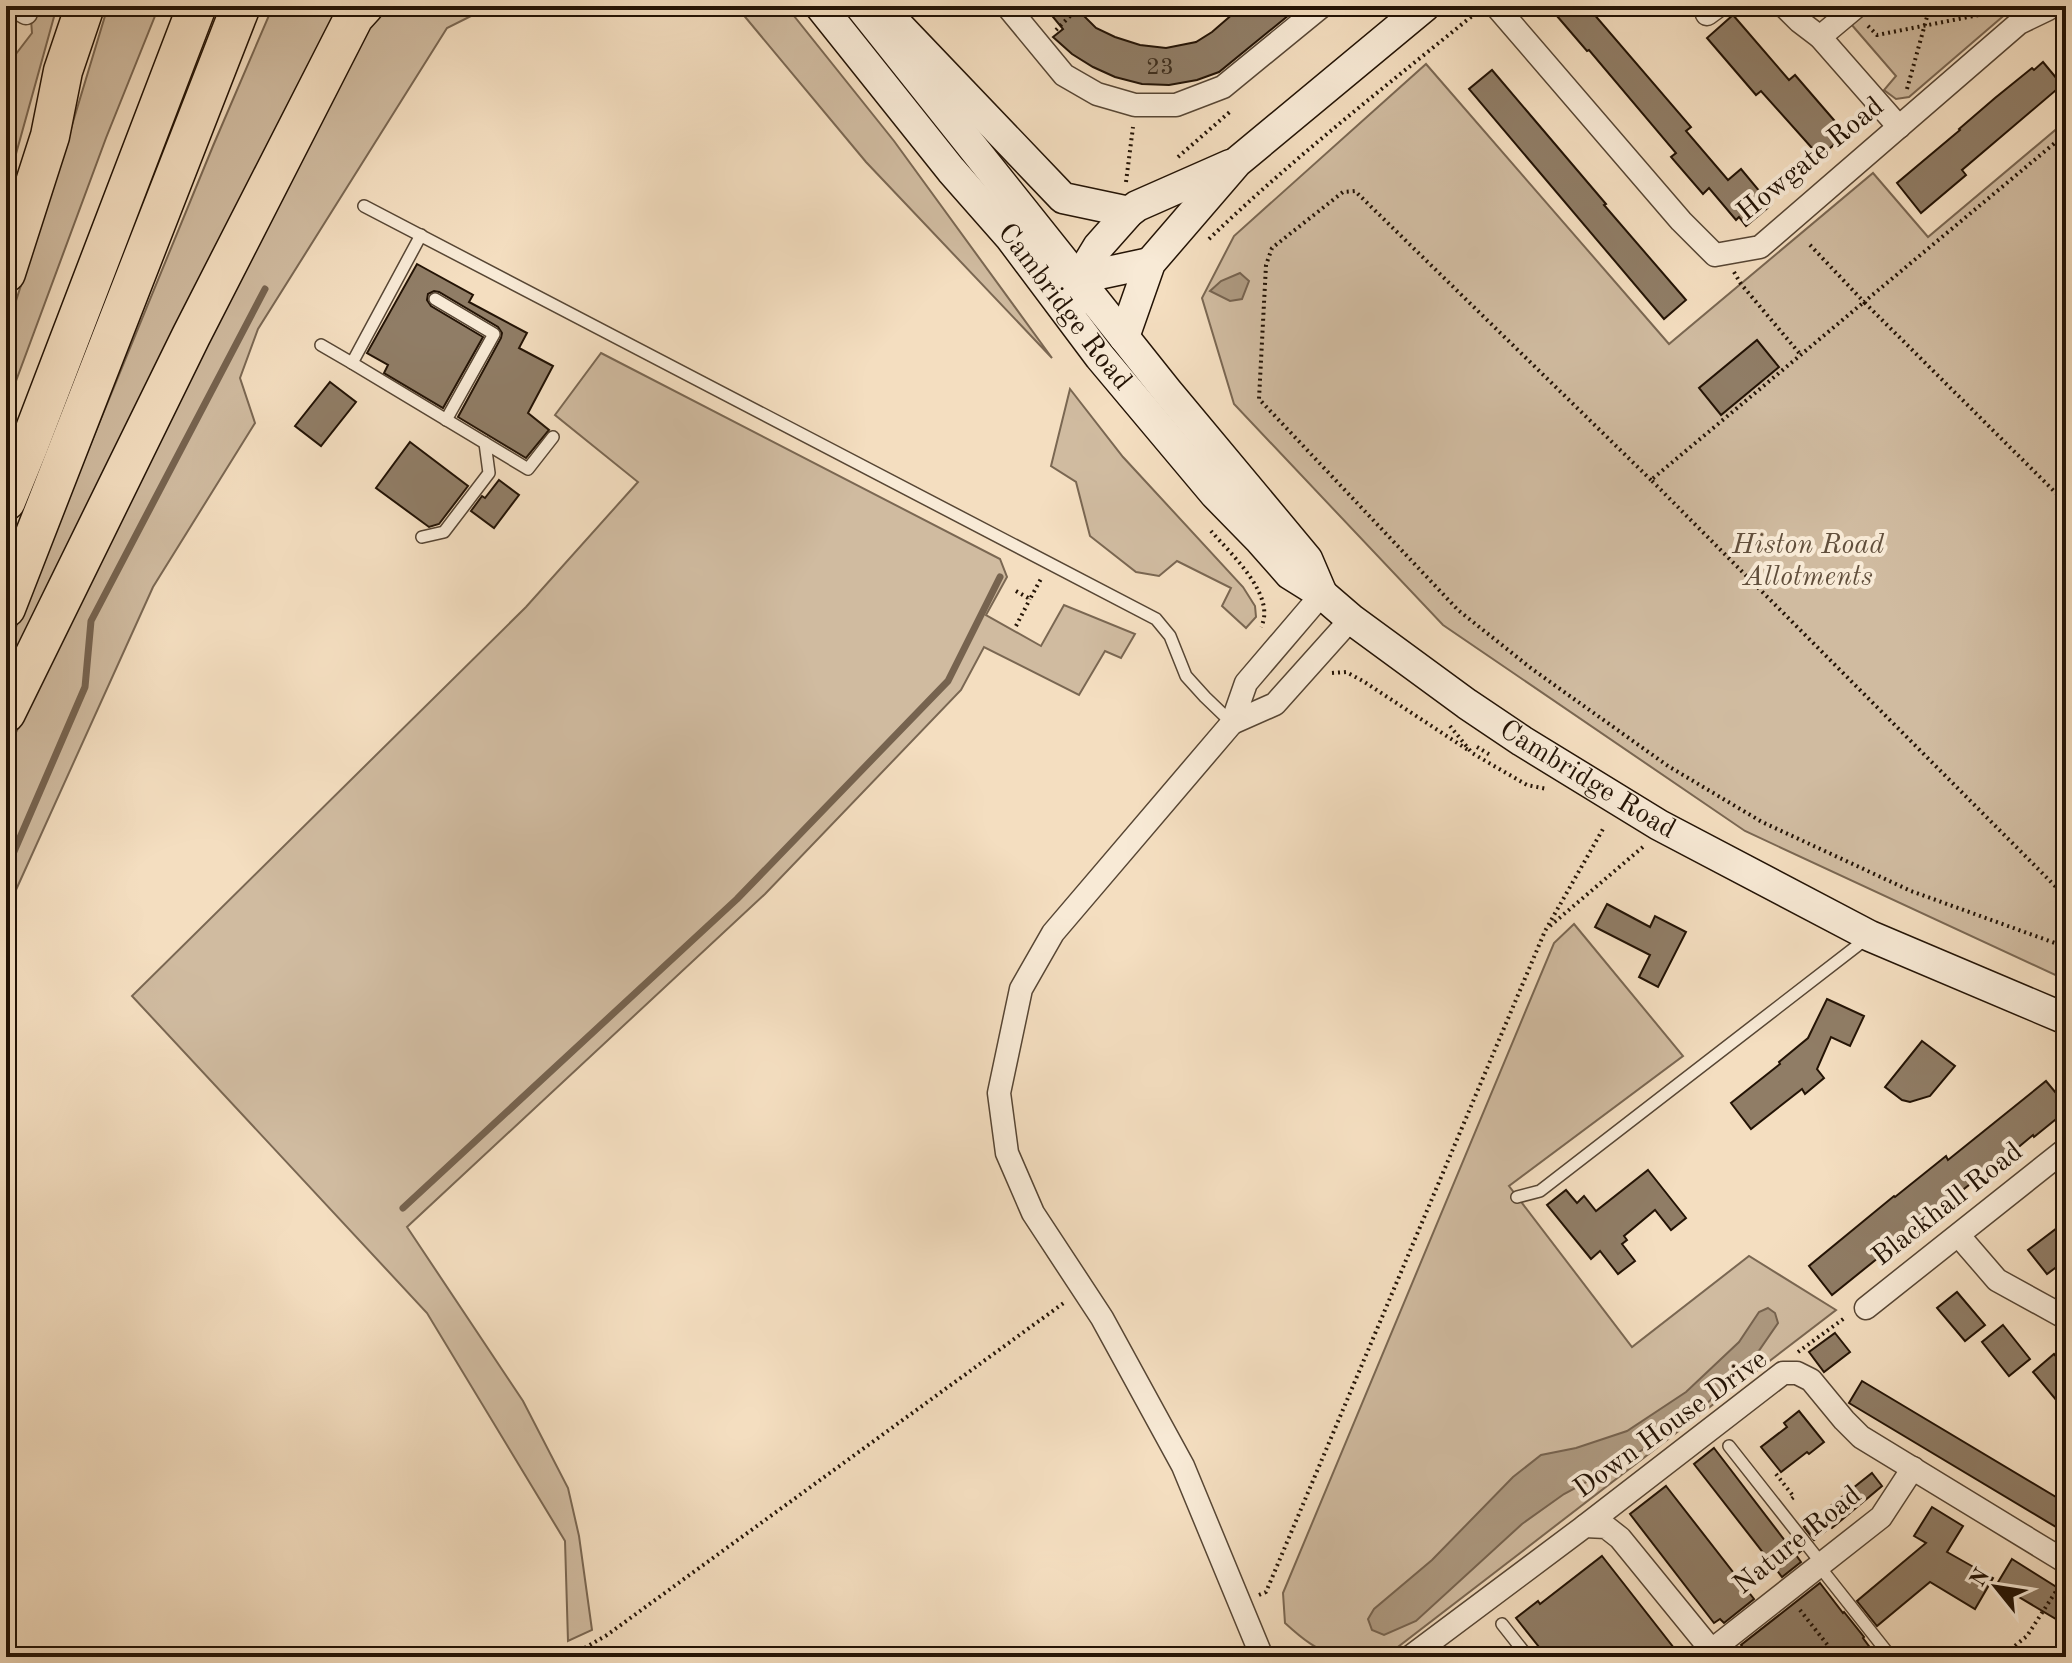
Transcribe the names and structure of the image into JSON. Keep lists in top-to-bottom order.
{
  "streets": {
    "main road": ["Cambridge Road"],
    "street": [
      "Howgate Road",
      "Blackhall Road",
      "Down House Drive",
      "Nature Road"
    ]
  },
  "crossings": [
    ["Down House Drive", "Nature Road"]
  ],
  "parks": ["Histon Road Allotments"],
  "house_numbers": ["23"],
  "north": "top left"
}
